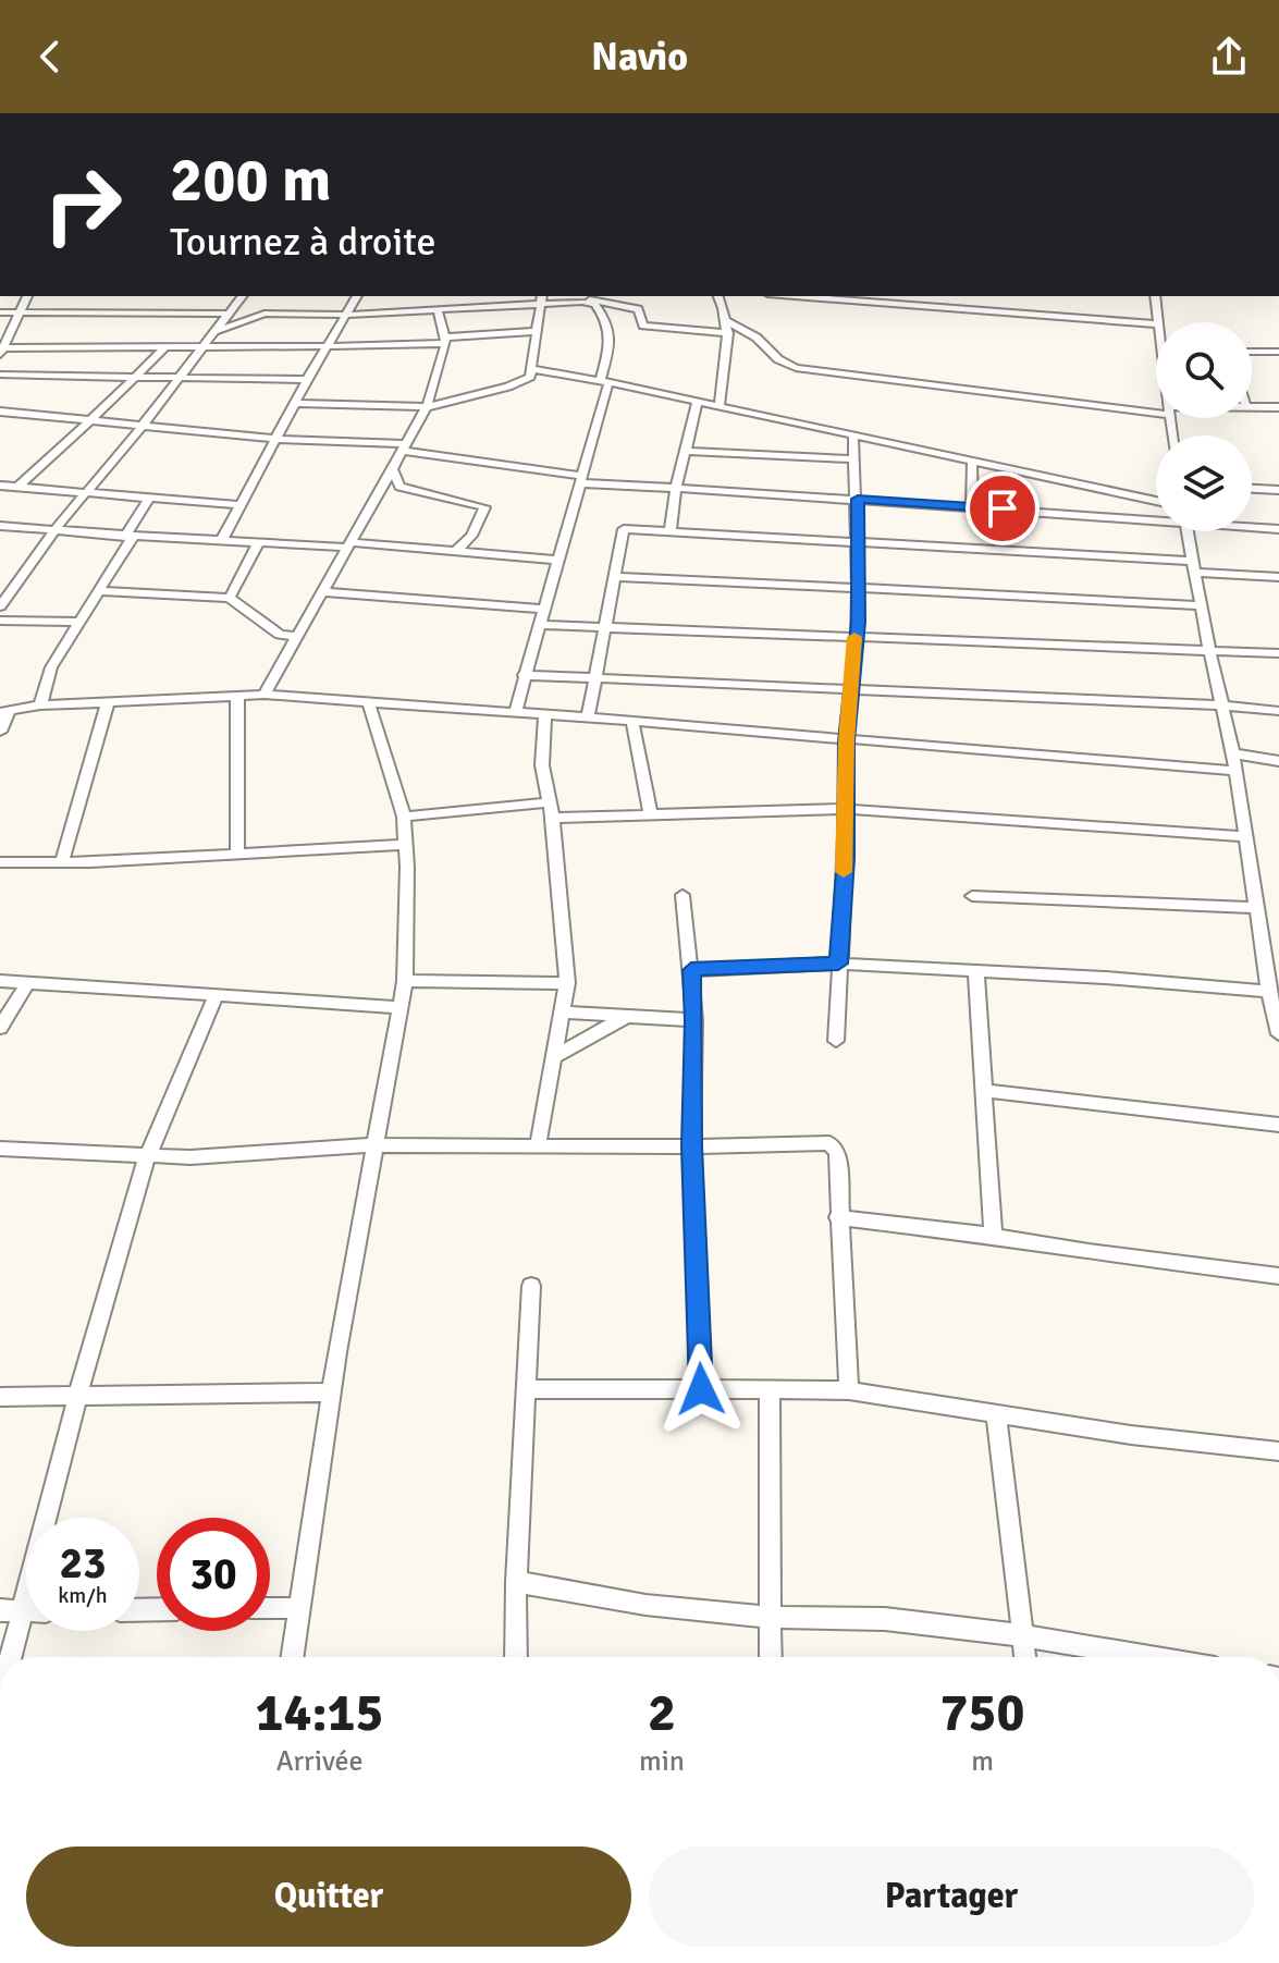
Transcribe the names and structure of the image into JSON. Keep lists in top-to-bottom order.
{
  "page": {
    "header": "Navio",
    "turn": ["200 m", "Tournez à droite"],
    "speed": "23 km/h",
    "limit": "30",
    "eta": [
      "14:15",
      "Arrivée",
      "2",
      "min",
      "750",
      "m"
    ],
    "buttons": ["Quitter", "Partager"]
  }
}
